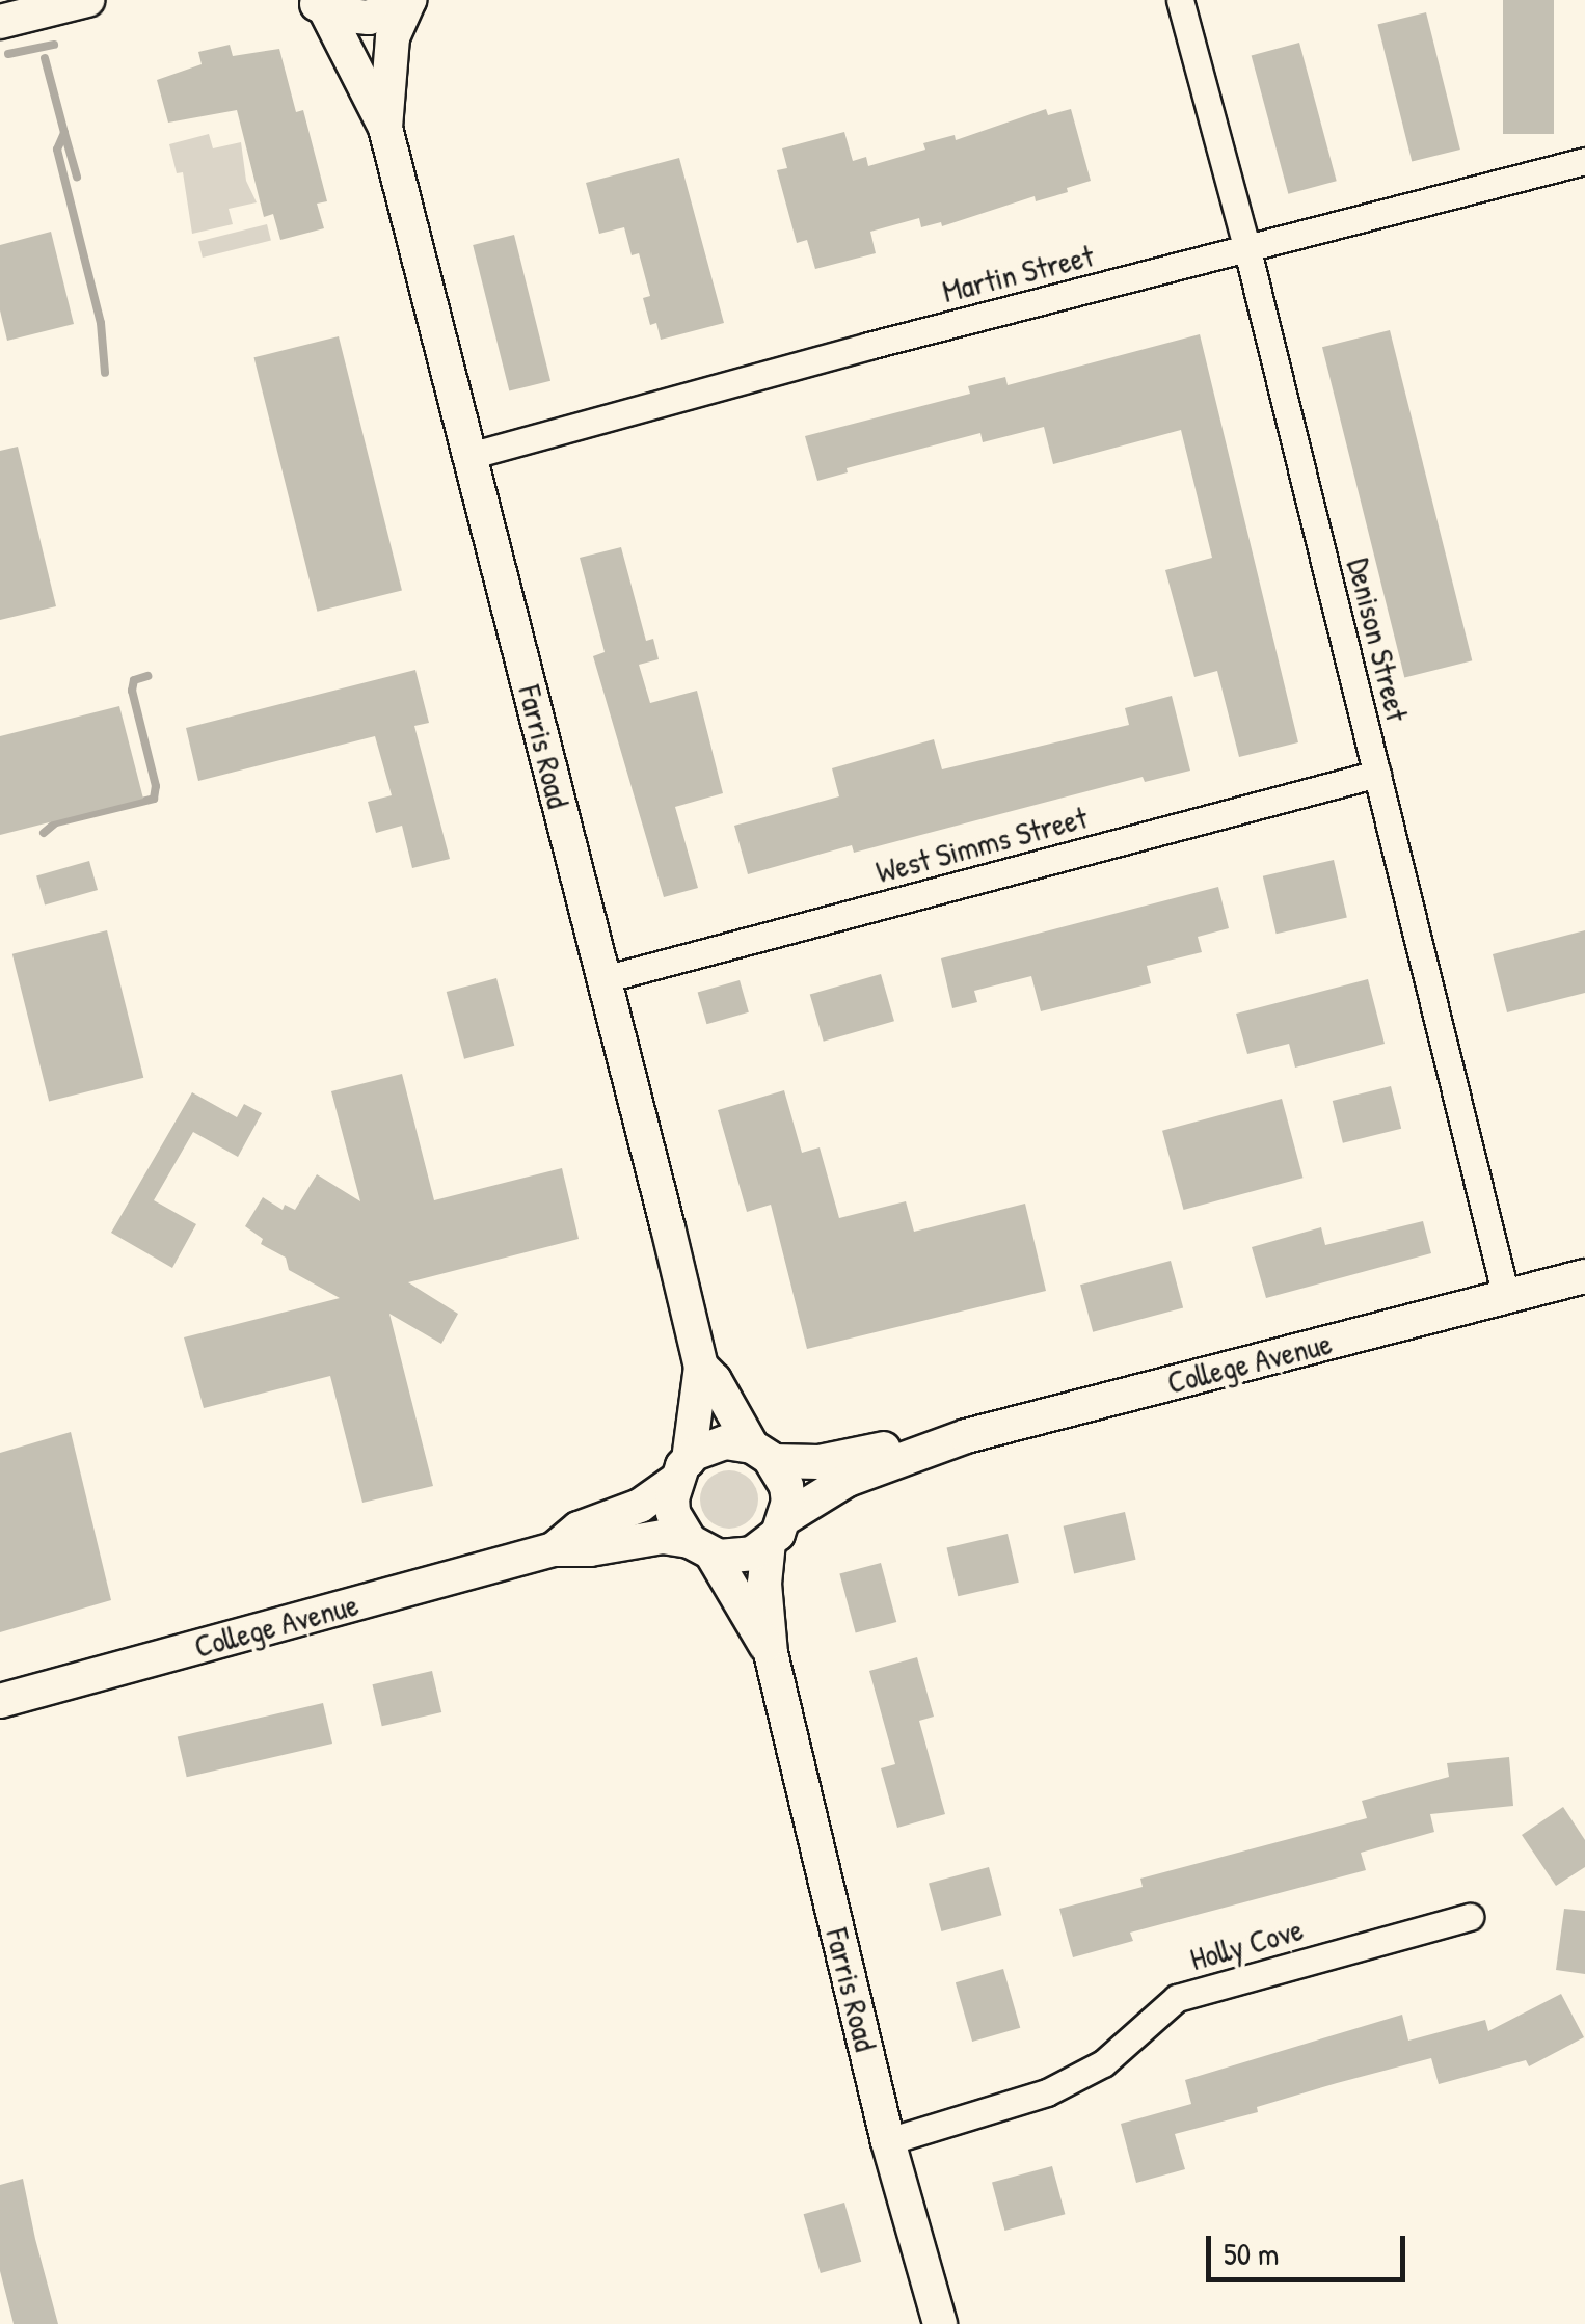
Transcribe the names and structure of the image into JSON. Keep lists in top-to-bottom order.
{
  "streets": {
    "street": [
      "Martin Street",
      "Denison Street",
      "Farris Road",
      "West Simms Street",
      "College Avenue",
      "Holly Cove"
    ]
  },
  "crossings": [
    ["Martin Street", "Denison Street"],
    ["Martin Street", "Farris Road"],
    ["Denison Street", "West Simms Street"],
    ["Denison Street", "College Avenue"],
    ["Farris Road", "West Simms Street"],
    ["Farris Road", "College Avenue"],
    ["Farris Road", "Holly Cove"]
  ],
  "scale_bar": "50 m"
}
